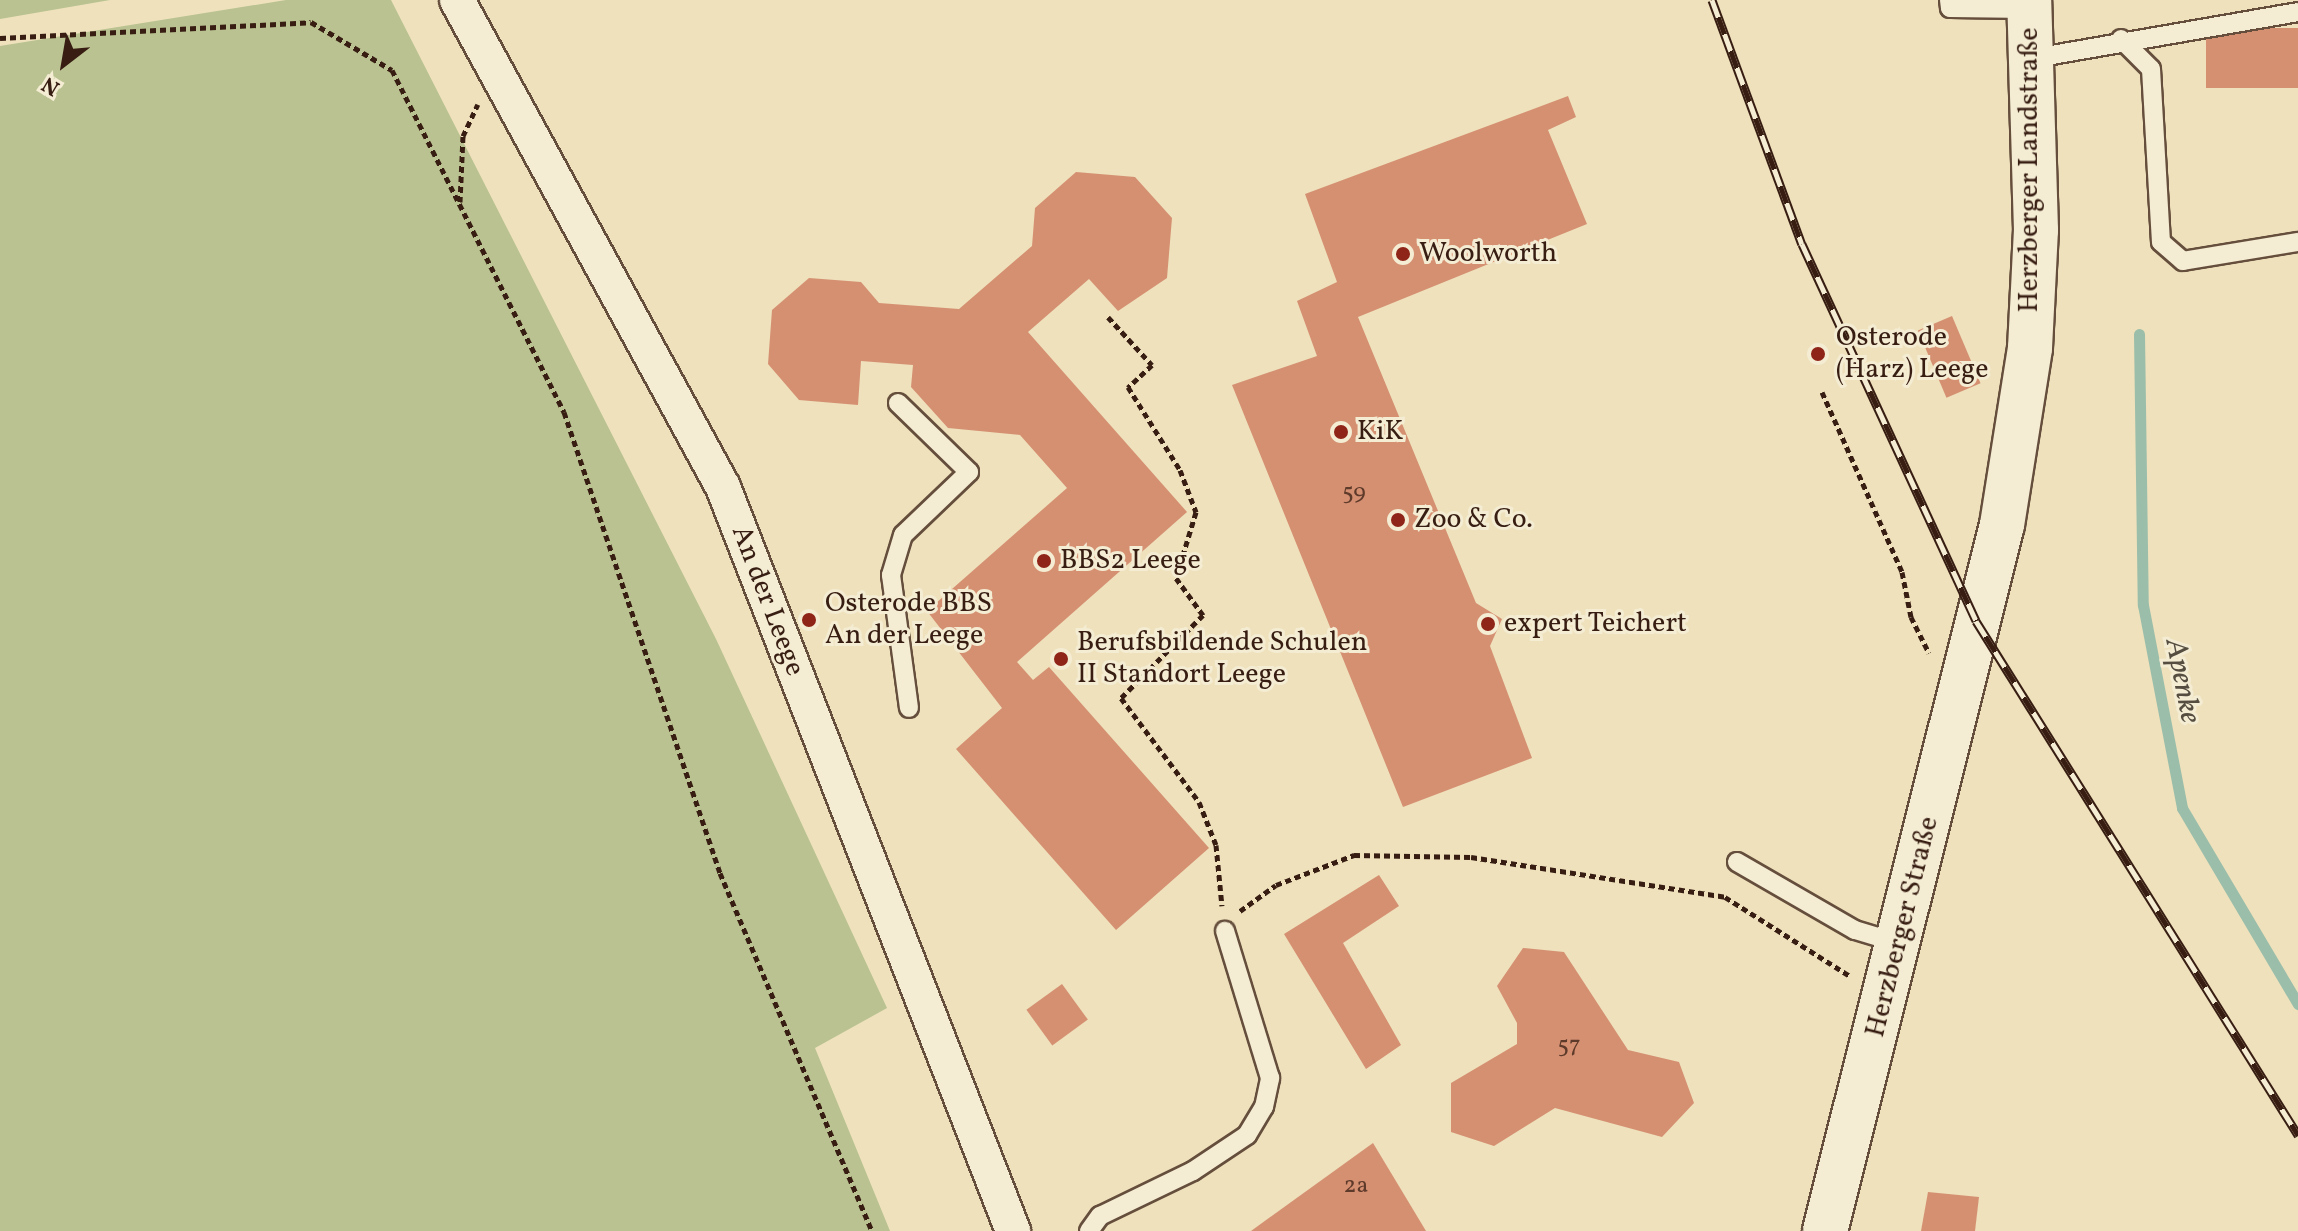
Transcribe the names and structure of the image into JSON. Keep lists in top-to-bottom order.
{
  "streets": {
    "street": ["Herzberger Landstraße", "An der Leege", "Herzberger Straße"]
  },
  "crossings": [
    ["Herzberger Landstraße", "Herzberger Straße"]
  ],
  "water": ["Apenke"],
  "places": [
    "Woolworth",
    "Osterode (Harz) Leege",
    "KiK",
    "Zoo & Co.",
    "BBS2 Leege",
    "Osterode BBS An der Leege",
    "expert Teichert",
    "Berufsbildende Schulen II Standort Leege"
  ],
  "house_numbers": ["59", "57", "2a"],
  "north": "bottom left"
}
